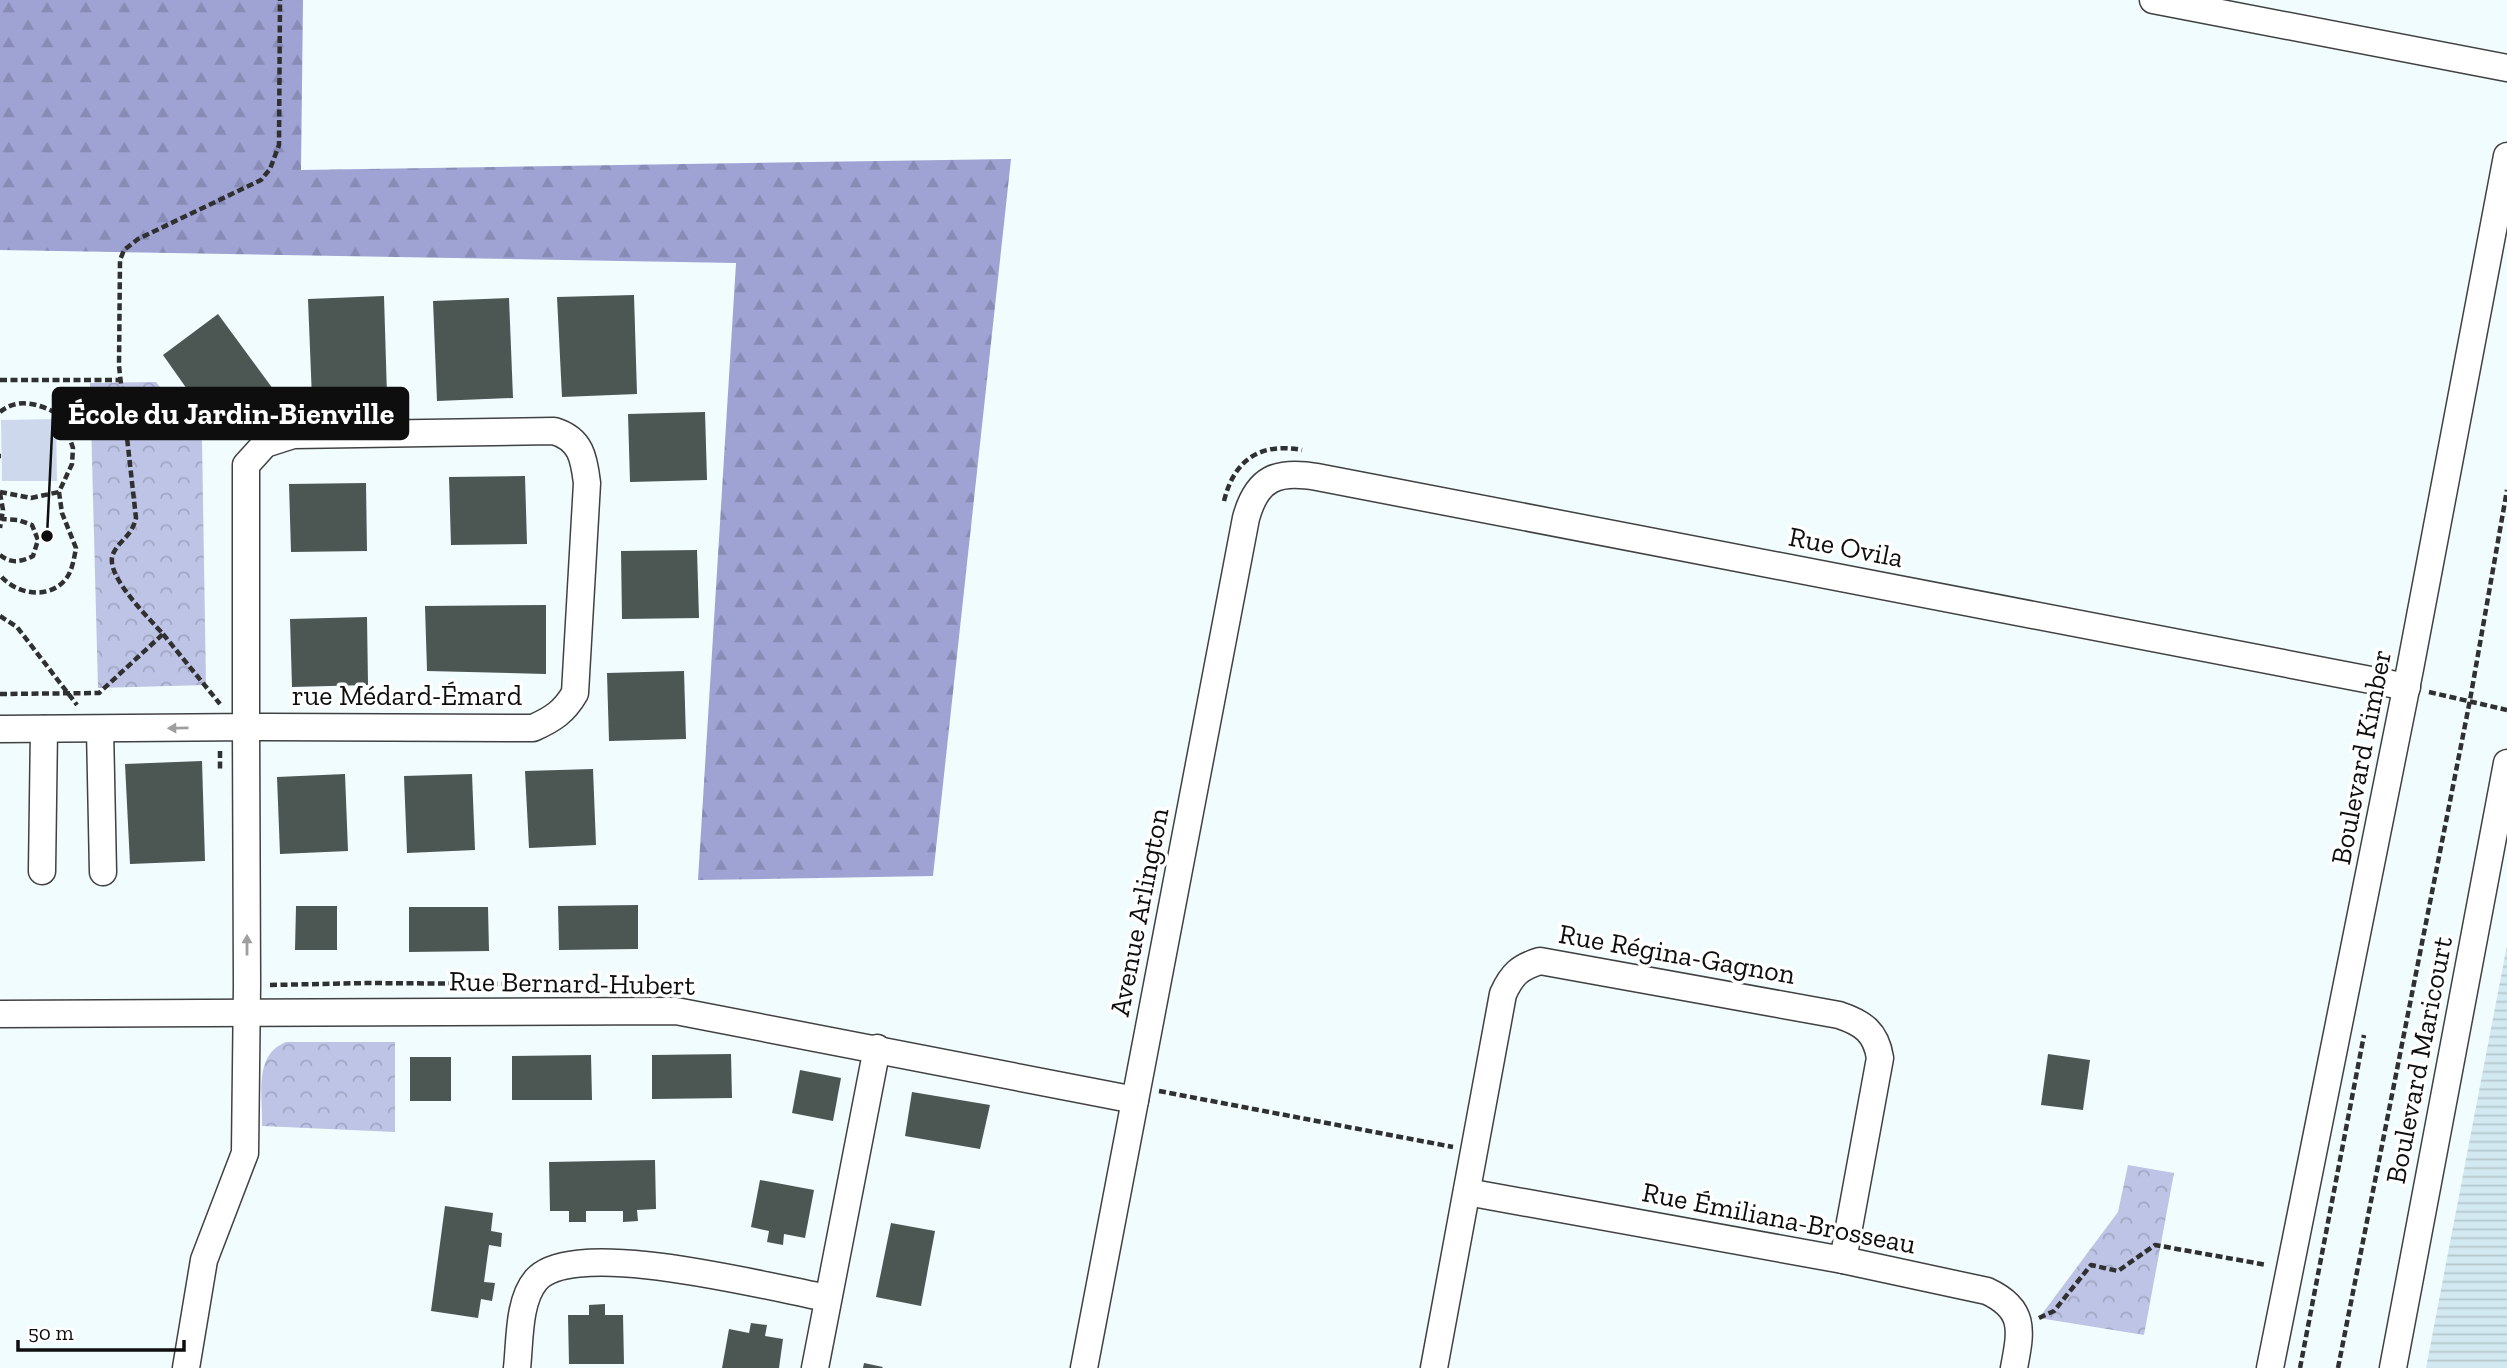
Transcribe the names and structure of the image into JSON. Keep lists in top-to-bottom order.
{
  "streets": {
    "street": [
      "Rue Ovila",
      "rue Médard-Émard",
      "Boulevard Kimber",
      "Avenue Arlington",
      "Rue Régina-Gagnon",
      "Rue Bernard-Hubert",
      "Boulevard Maricourt",
      "Rue Émiliana-Brosseau"
    ]
  },
  "crossings": [
    ["Rue Ovila", "Boulevard Kimber"],
    ["Rue Ovila", "Avenue Arlington"],
    ["rue Médard-Émard", "Rue Bernard-Hubert"],
    ["Avenue Arlington", "Rue Bernard-Hubert"],
    ["Rue Régina-Gagnon", "Rue Émiliana-Brosseau"]
  ],
  "places": ["École du Jardin-Bienville"],
  "scale_bar": "50 m"
}
